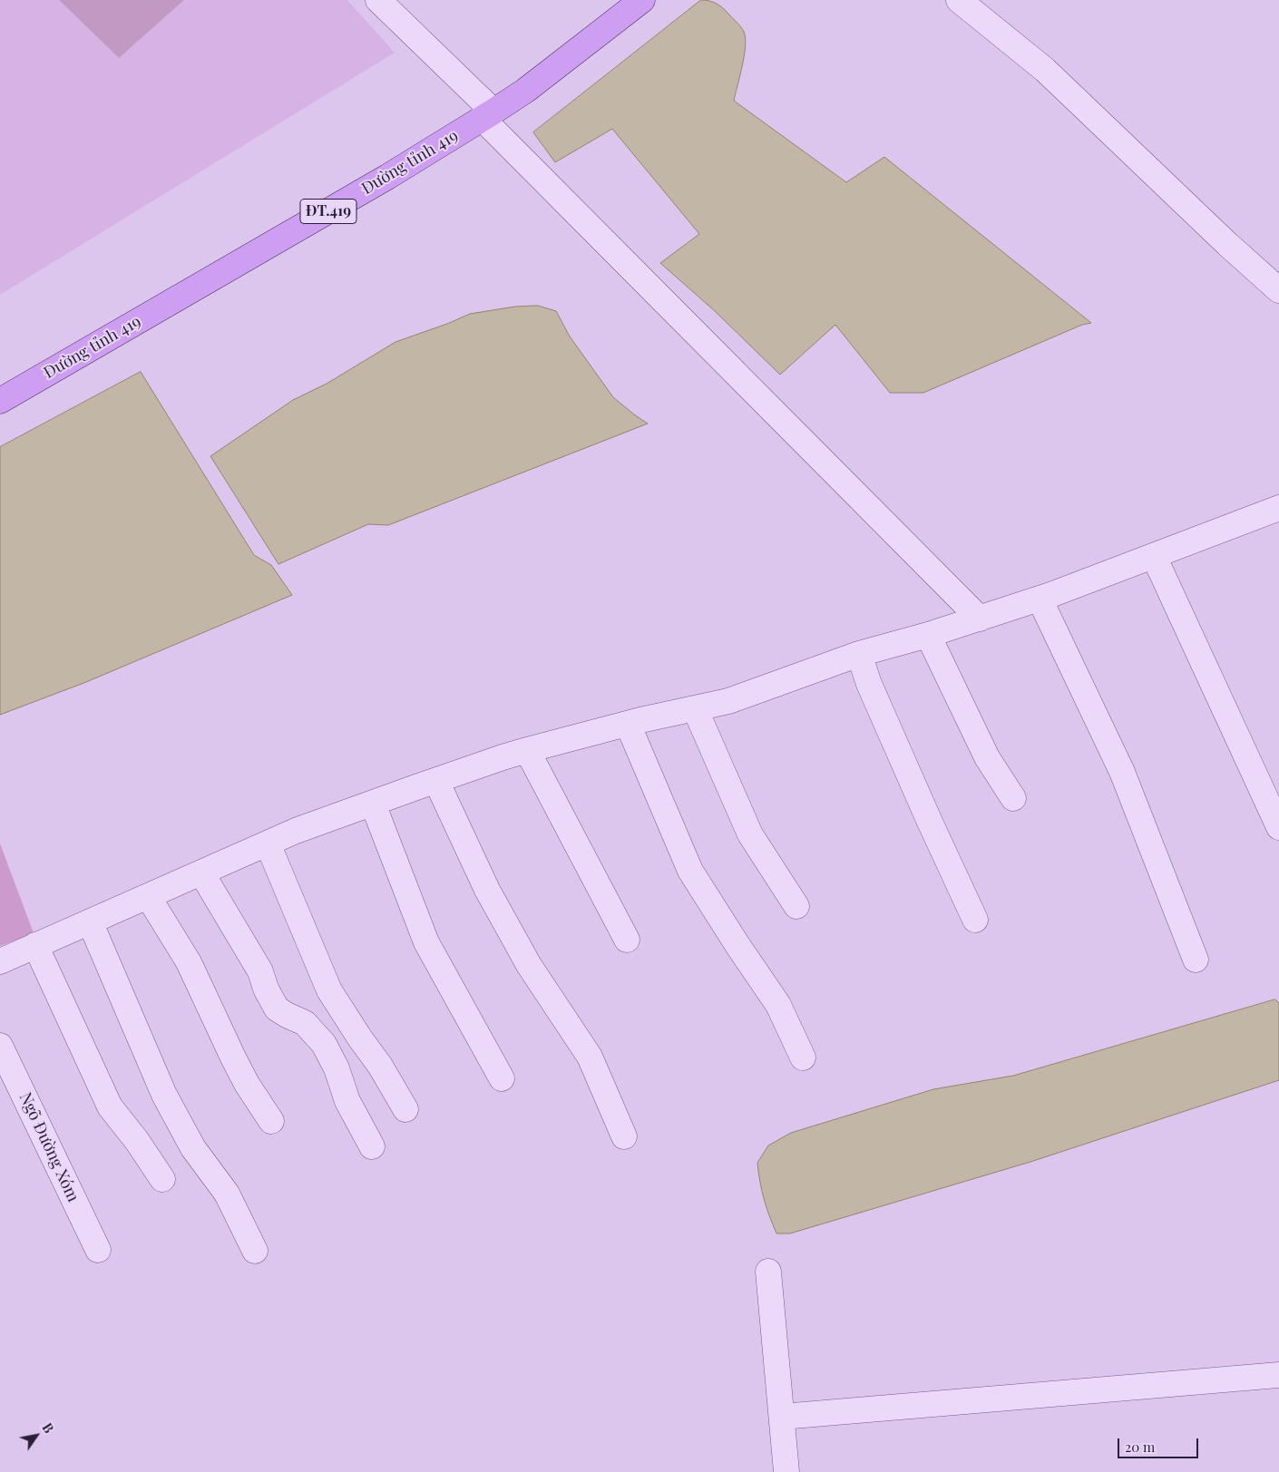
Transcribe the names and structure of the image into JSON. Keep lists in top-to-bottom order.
{
  "streets": {
    "main road": ["Đường tỉnh 419", "ĐT.419"],
    "street": ["Ngõ Đường Xóm"]
  },
  "scale_bar": "20 m",
  "north": "top right"
}
